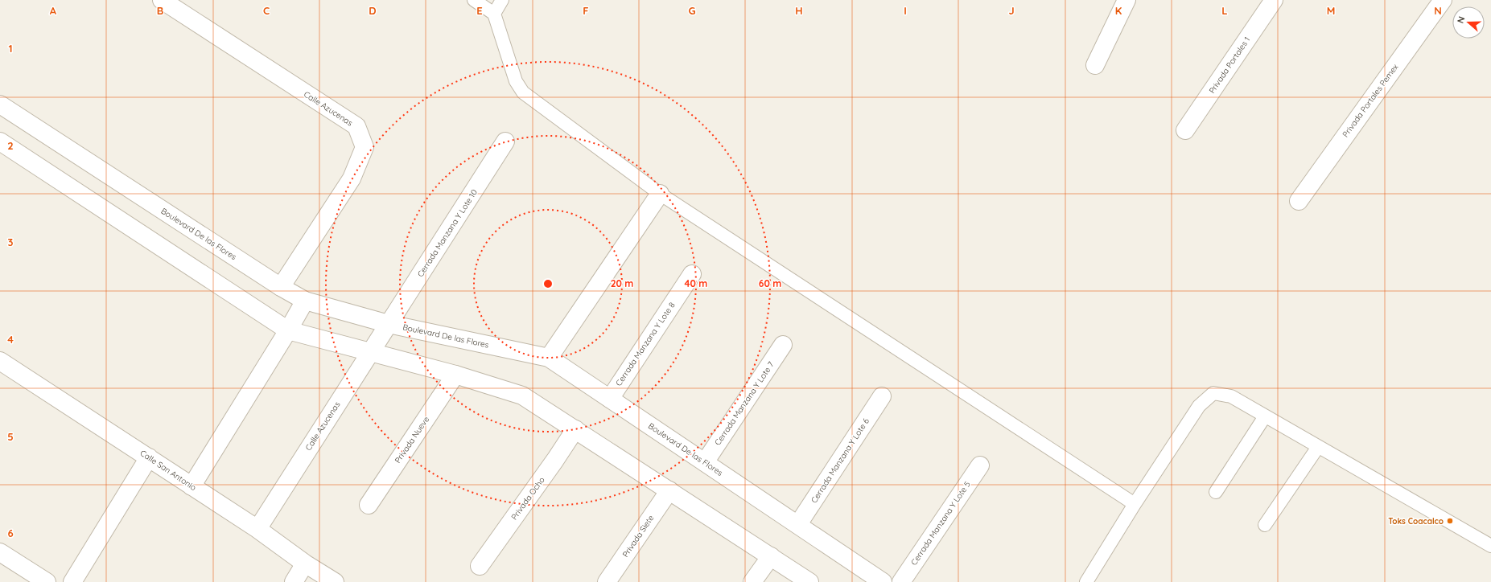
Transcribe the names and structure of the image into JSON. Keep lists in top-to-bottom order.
{
  "streets": {
    "street": [
      "Privada Portales 1",
      "Privada Portales Pemex",
      "Calle Azucenas",
      "Cerrada Manzana Y Lote 10",
      "Boulevard De las Flores",
      "Cerrada Manzana Y Lote 8",
      "Cerrada Manzana Y Lote 7",
      "Privada Nueve",
      "Cerrada Manzana Y Lote 6",
      "Calle San Antonio",
      "Privada Ocho",
      "Cerrada Manzana Y Lote 5",
      "Privada Siete"
    ]
  },
  "crossings": [
    ["Calle Azucenas", "Cerrada Manzana Y Lote 10"],
    ["Calle Azucenas", "Boulevard De las Flores"],
    ["Calle Azucenas", "Calle San Antonio"],
    ["Cerrada Manzana Y Lote 10", "Boulevard De las Flores"],
    ["Boulevard De las Flores", "Cerrada Manzana Y Lote 8"],
    ["Boulevard De las Flores", "Cerrada Manzana Y Lote 7"],
    ["Boulevard De las Flores", "Cerrada Manzana Y Lote 6"]
  ],
  "places": ["Toks Coacalco"],
  "north": "left",
  "grid": {
    "columns": [
      "A",
      "B",
      "C",
      "D",
      "E",
      "F",
      "G",
      "H",
      "I",
      "J",
      "K",
      "L",
      "M",
      "N"
    ],
    "rows": [
      "1",
      "2",
      "3",
      "4",
      "5",
      "6"
    ]
  },
  "rings": ["20 m", "40 m", "60 m"]
}
